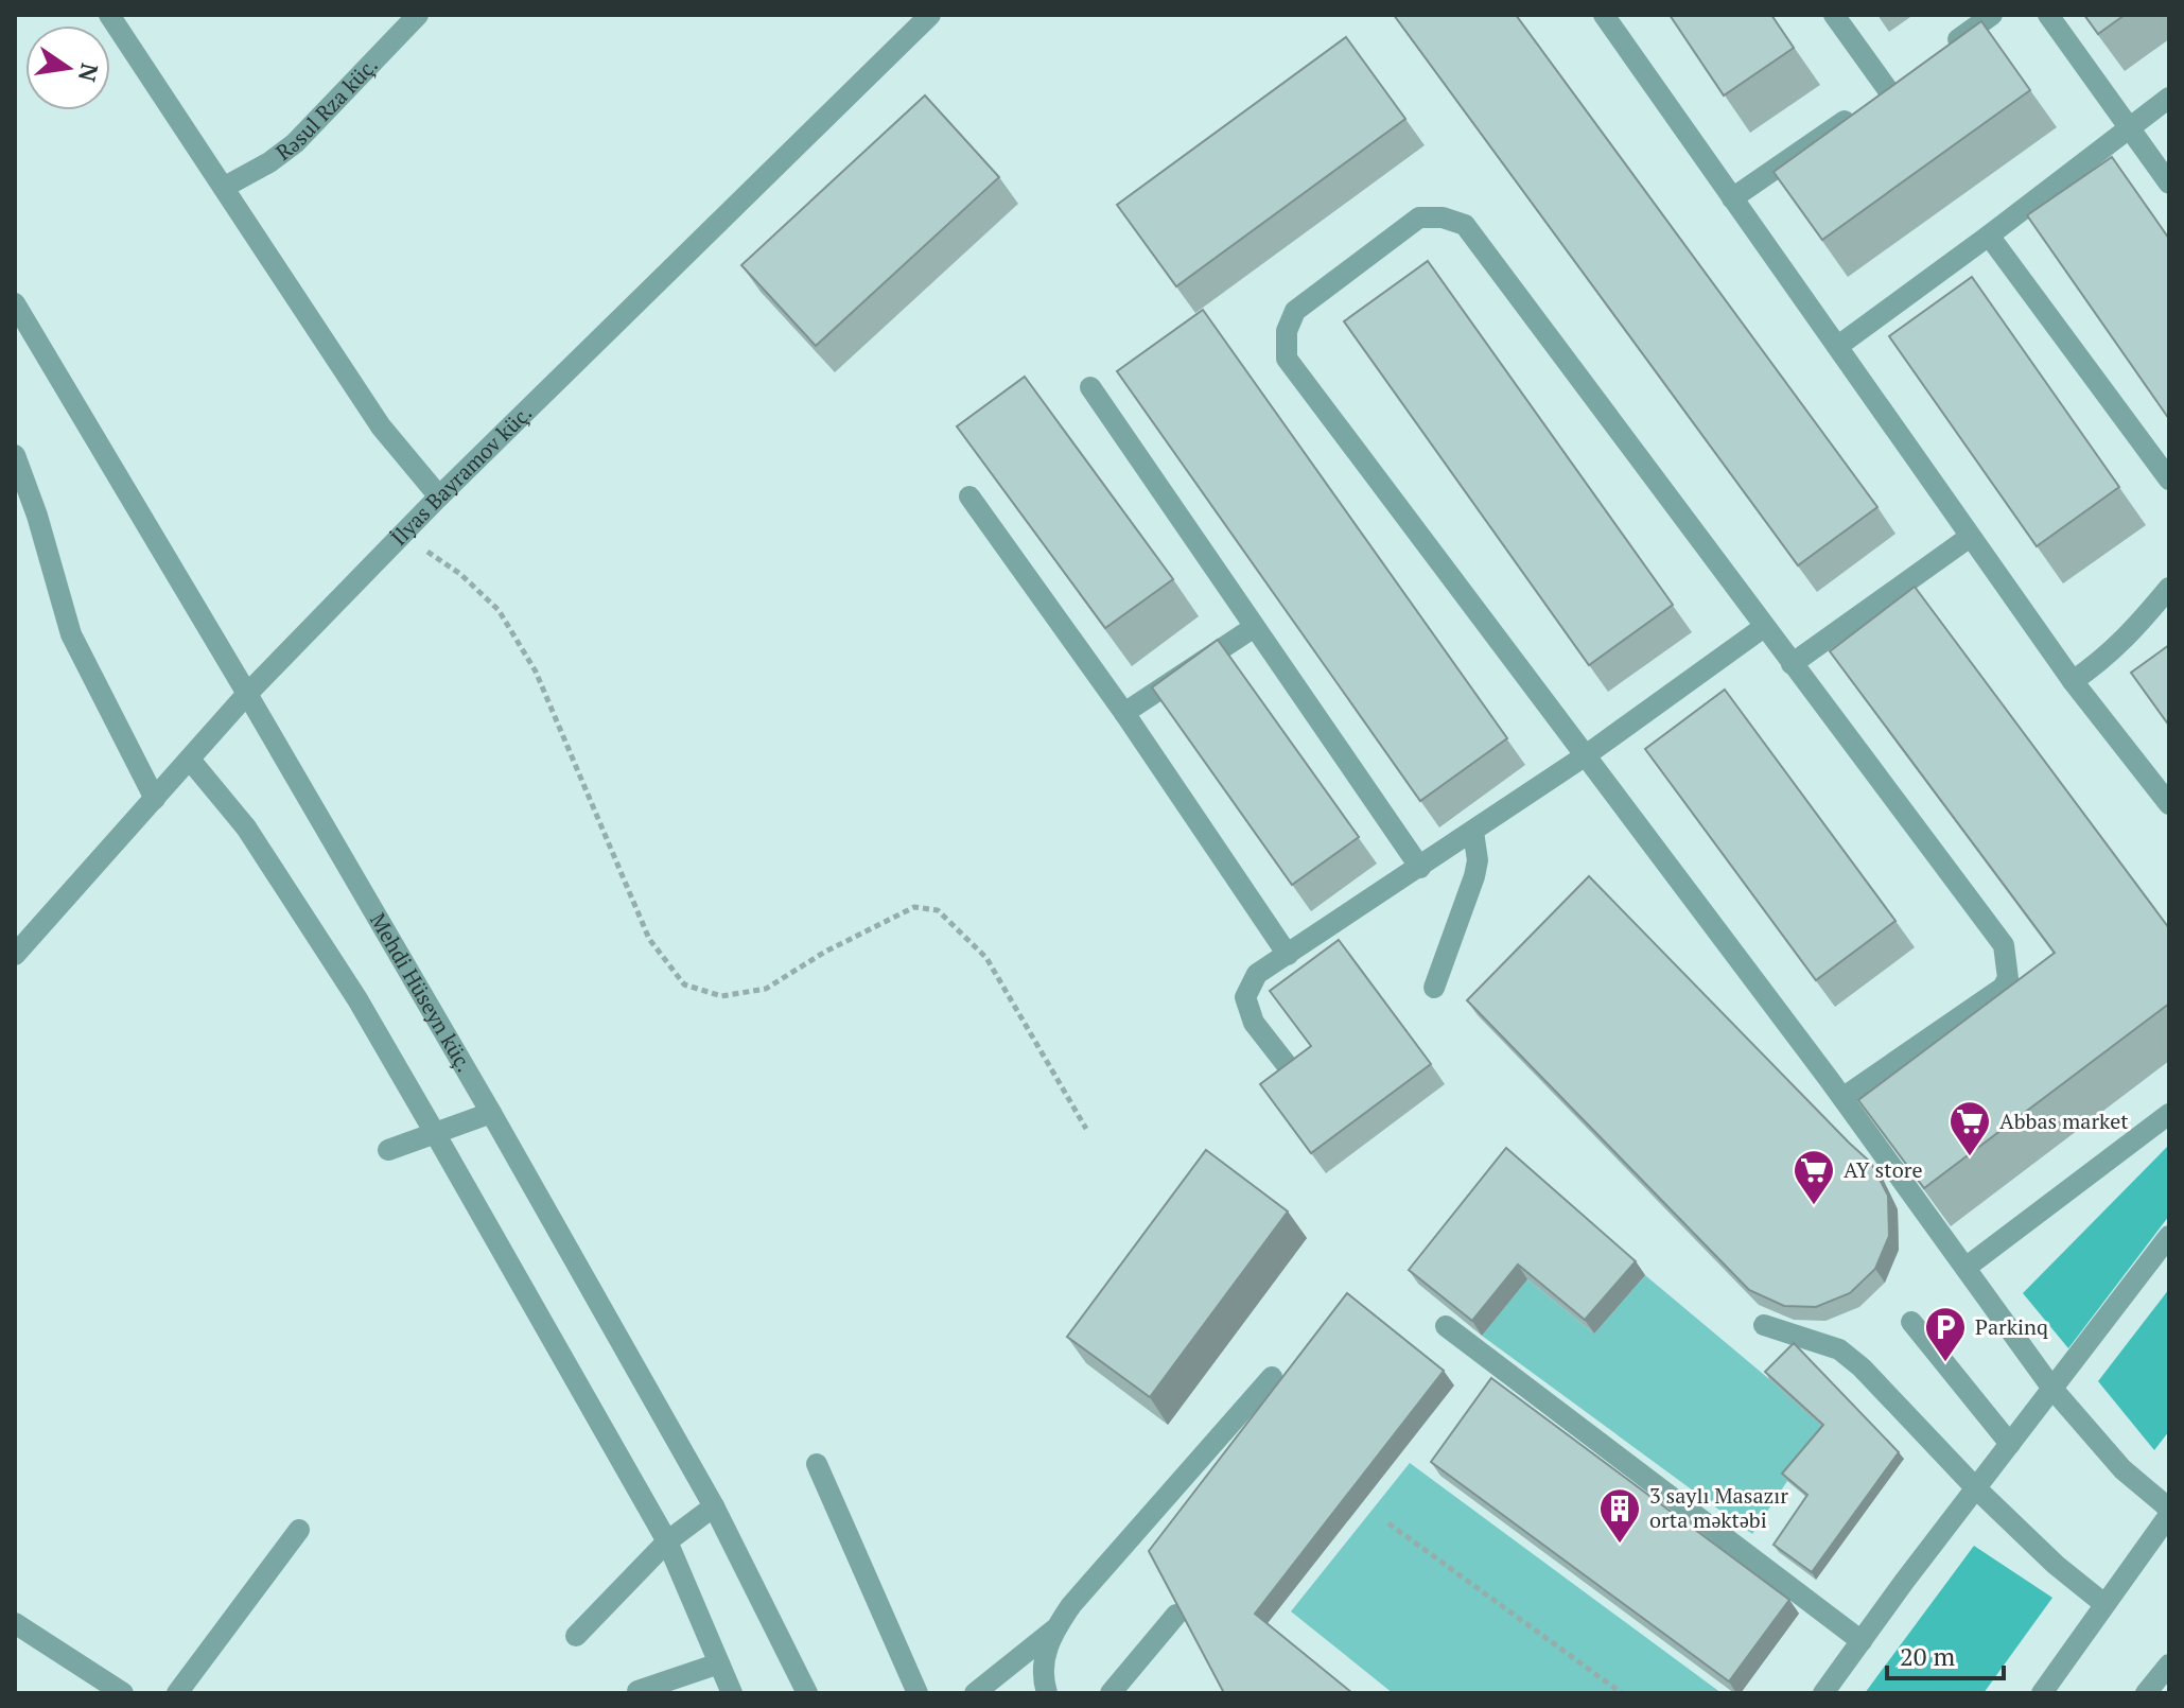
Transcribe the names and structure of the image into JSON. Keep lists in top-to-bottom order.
{
  "streets": {
    "street": ["Rəsul Rza küç.", "İlyas Bayramov küç.", "Mehdi Hüseyn küç."]
  },
  "crossings": [
    ["İlyas Bayramov küç.", "Mehdi Hüseyn küç."]
  ],
  "places": {
    "supermarket": ["Abbas market", "AY store"],
    "parking": ["Parkinq"],
    "building": ["3 saylı Masazır orta məktəbi"]
  },
  "scale_bar": "20 m",
  "north": "right"
}
